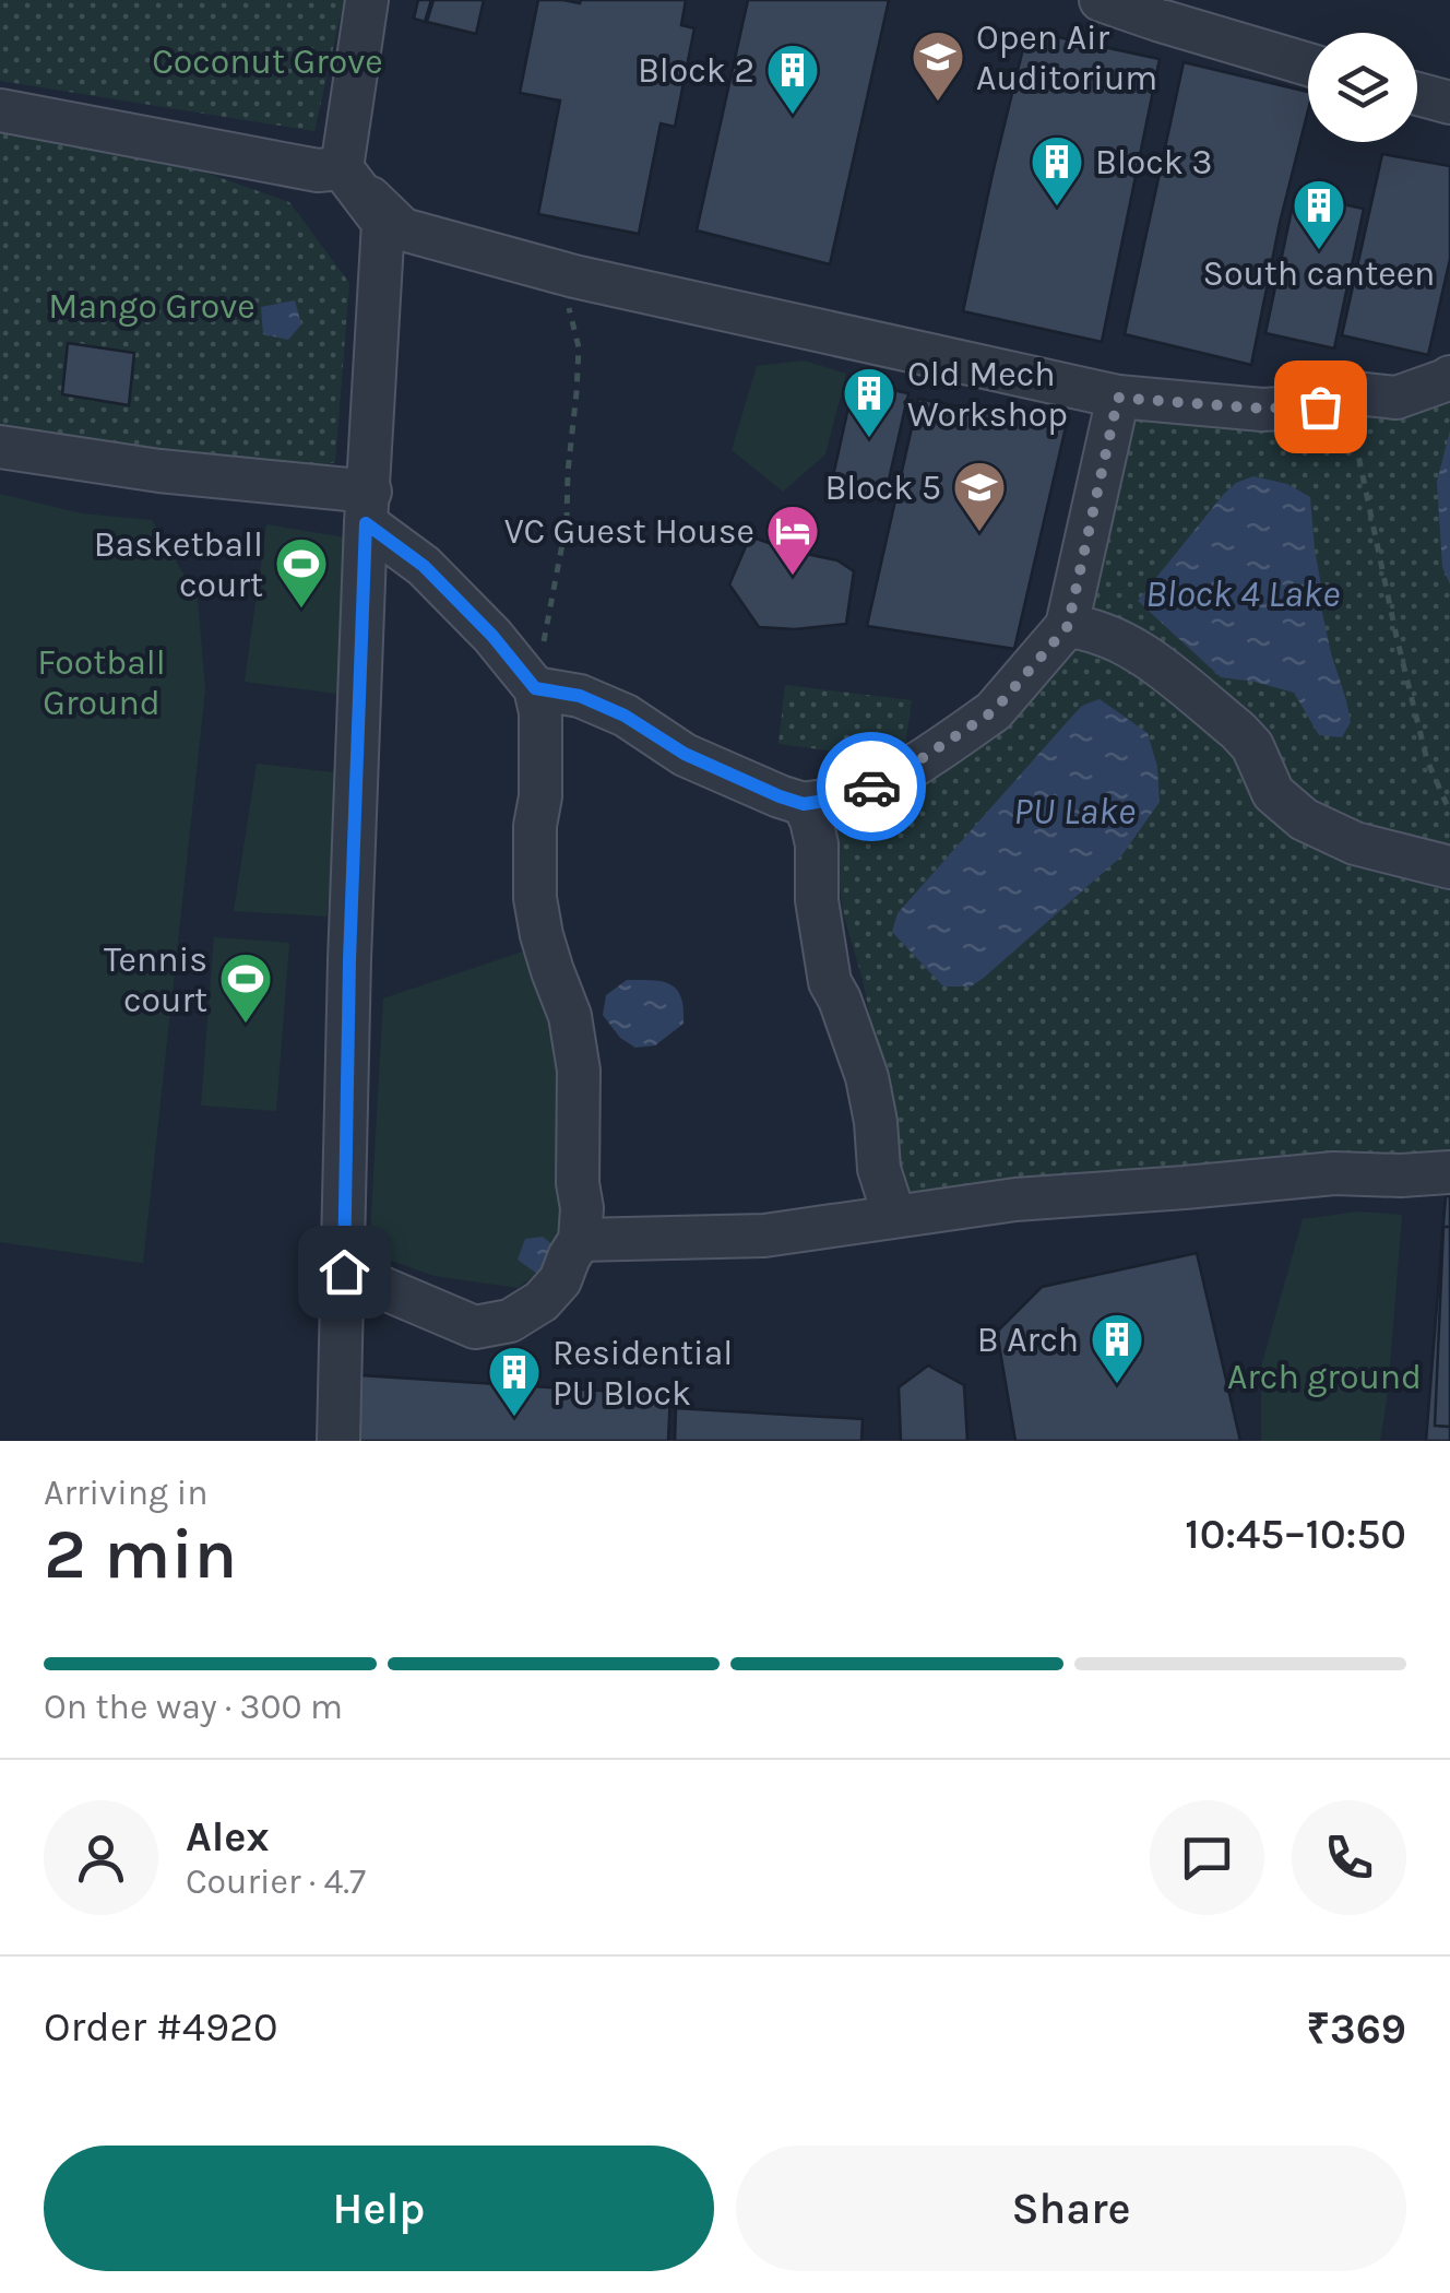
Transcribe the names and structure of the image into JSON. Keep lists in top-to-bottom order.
{
  "water": ["Block 4 Lake", "PU Lake"],
  "parks": [
    "Coconut Grove",
    "Mango Grove",
    "Football Ground",
    "Arch ground"
  ],
  "places": {
    "school or university": ["Open Air Auditorium", "Block 5"],
    "building": [
      "Block 2",
      "Block 3",
      "South canteen",
      "Old Mech Workshop",
      "B Arch",
      "Residential PU Block"
    ],
    "hotel": ["VC Guest House"],
    "sports": ["Basketball court", "Tennis court"]
  },
  "page": {
    "heading": ["2 min", "Arriving in", "10:45–10:50"],
    "panel": [
      "Alex",
      "Courier · 4.7",
      "Order #4920",
      "₹369"
    ],
    "bar": "On the way · 300 m",
    "buttons": ["Help", "Share"]
  }
}
